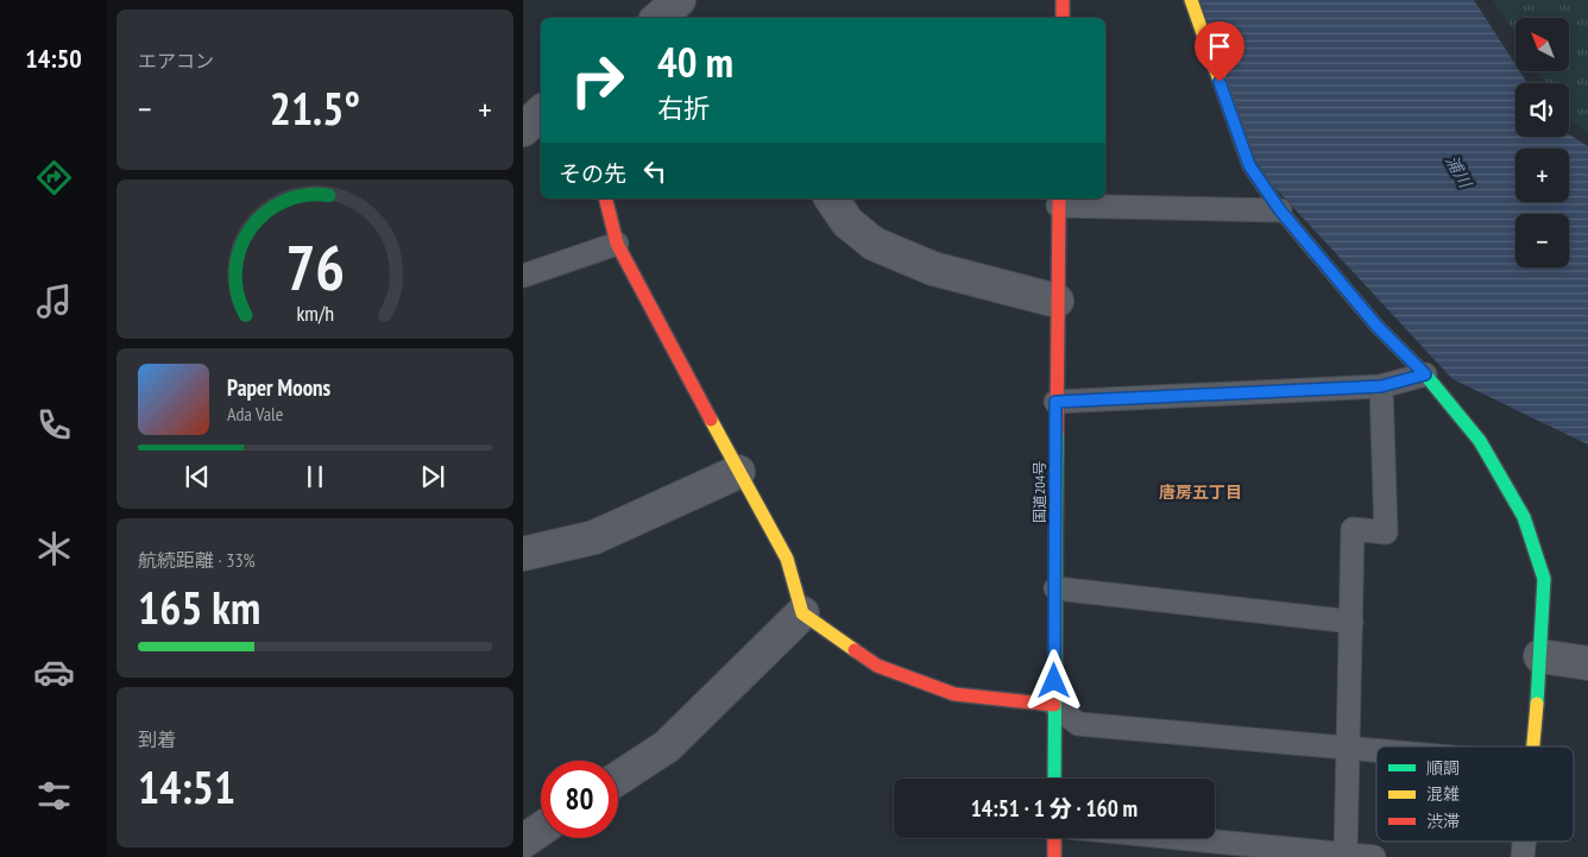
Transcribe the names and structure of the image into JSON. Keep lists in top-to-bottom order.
{
  "streets": {
    "main road": ["国道204号"]
  },
  "districts": ["唐房五丁目"],
  "water": ["浦川"],
  "legend": ["順調", "混雑", "渋滞"],
  "north": "top left",
  "page": {
    "tabs": "14:50",
    "tile": [
      "エアコン",
      ["航続距離 · 33%", "165 km"],
      ["到着", "14:51"]
    ],
    "map_buttons": ["+", "−"],
    "turn": ["40 m", "右折"],
    "heat": ["−", "21.5°", "+"],
    "then": "その先",
    "song": ["Paper Moons", "Ada Vale"],
    "limit": "80",
    "trip": "14:51 · 1 分 · 160 m",
    "gauge": ["76", "km/h"]
  }
}
